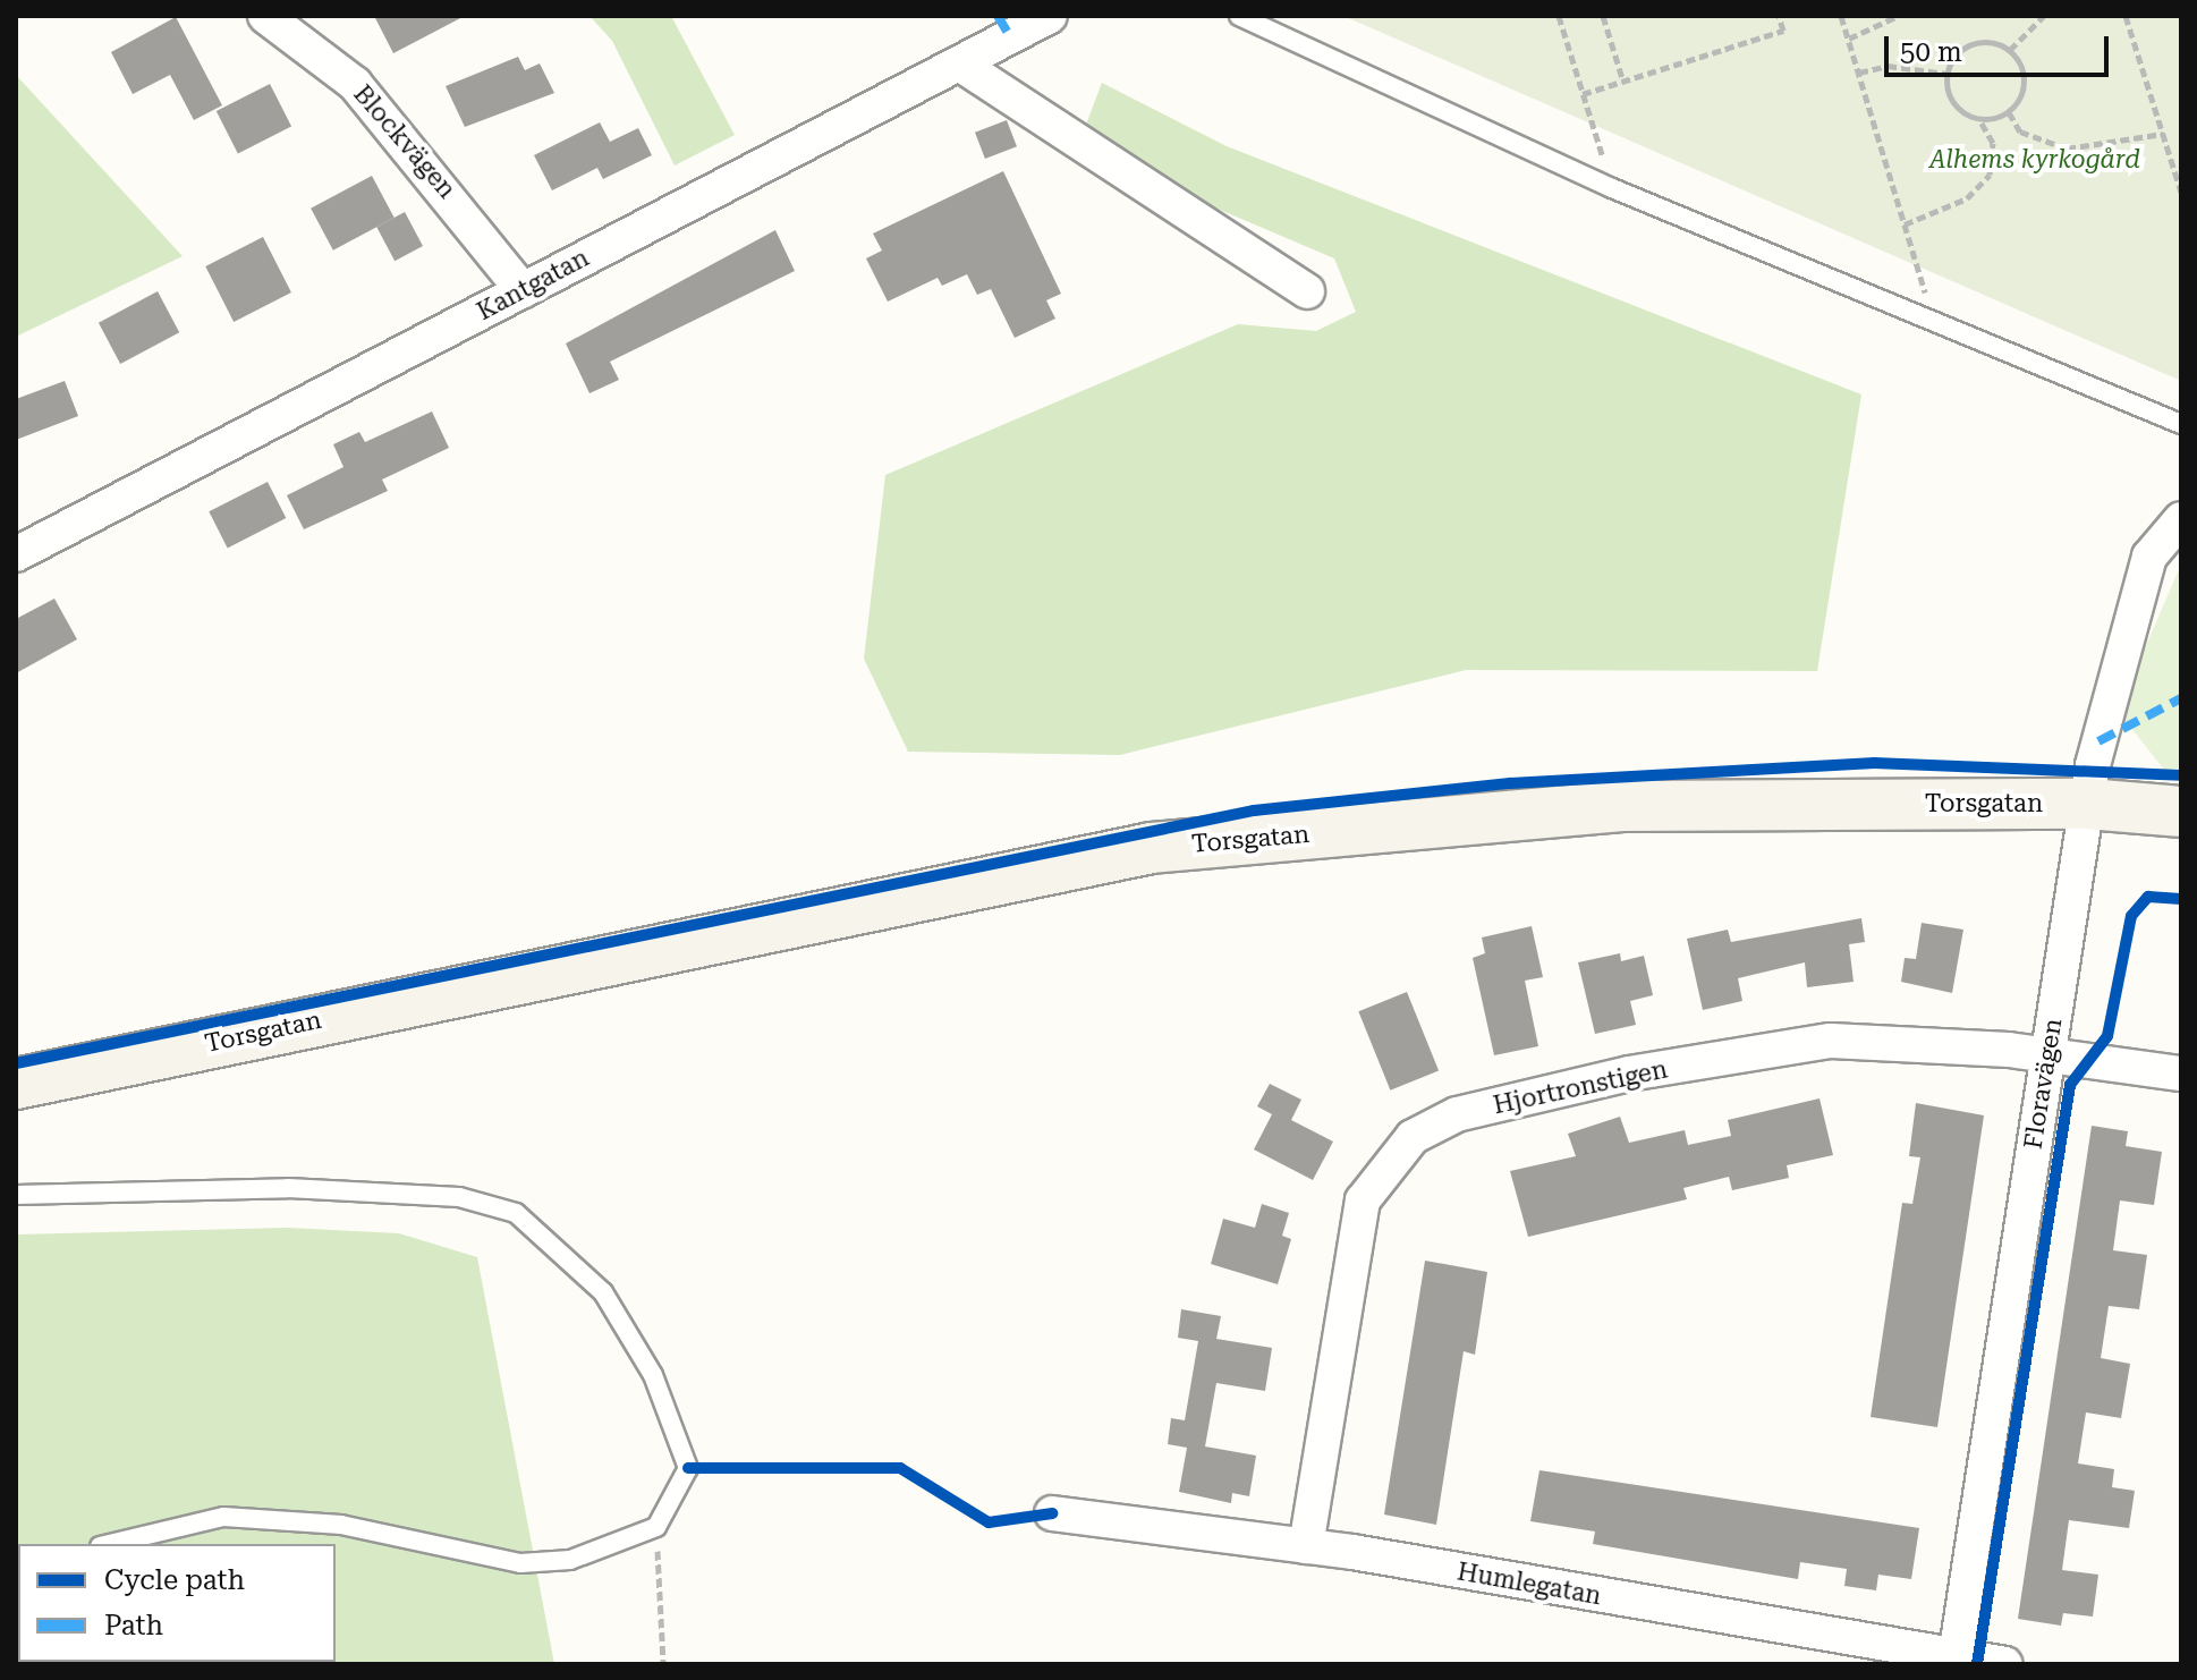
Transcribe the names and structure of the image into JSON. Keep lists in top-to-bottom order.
{
  "streets": {
    "main road": ["Torsgatan"],
    "street": [
      "Blockvägen",
      "Kantgatan",
      "Floravägen",
      "Hjortronstigen",
      "Humlegatan"
    ]
  },
  "crossings": [
    ["Blockvägen", "Kantgatan"],
    ["Torsgatan", "Floravägen"],
    ["Floravägen", "Hjortronstigen"],
    ["Floravägen", "Humlegatan"],
    ["Hjortronstigen", "Humlegatan"]
  ],
  "parks": ["Alhems kyrkogård"],
  "legend": ["Cycle path", "Path"],
  "scale_bar": "50 m"
}
